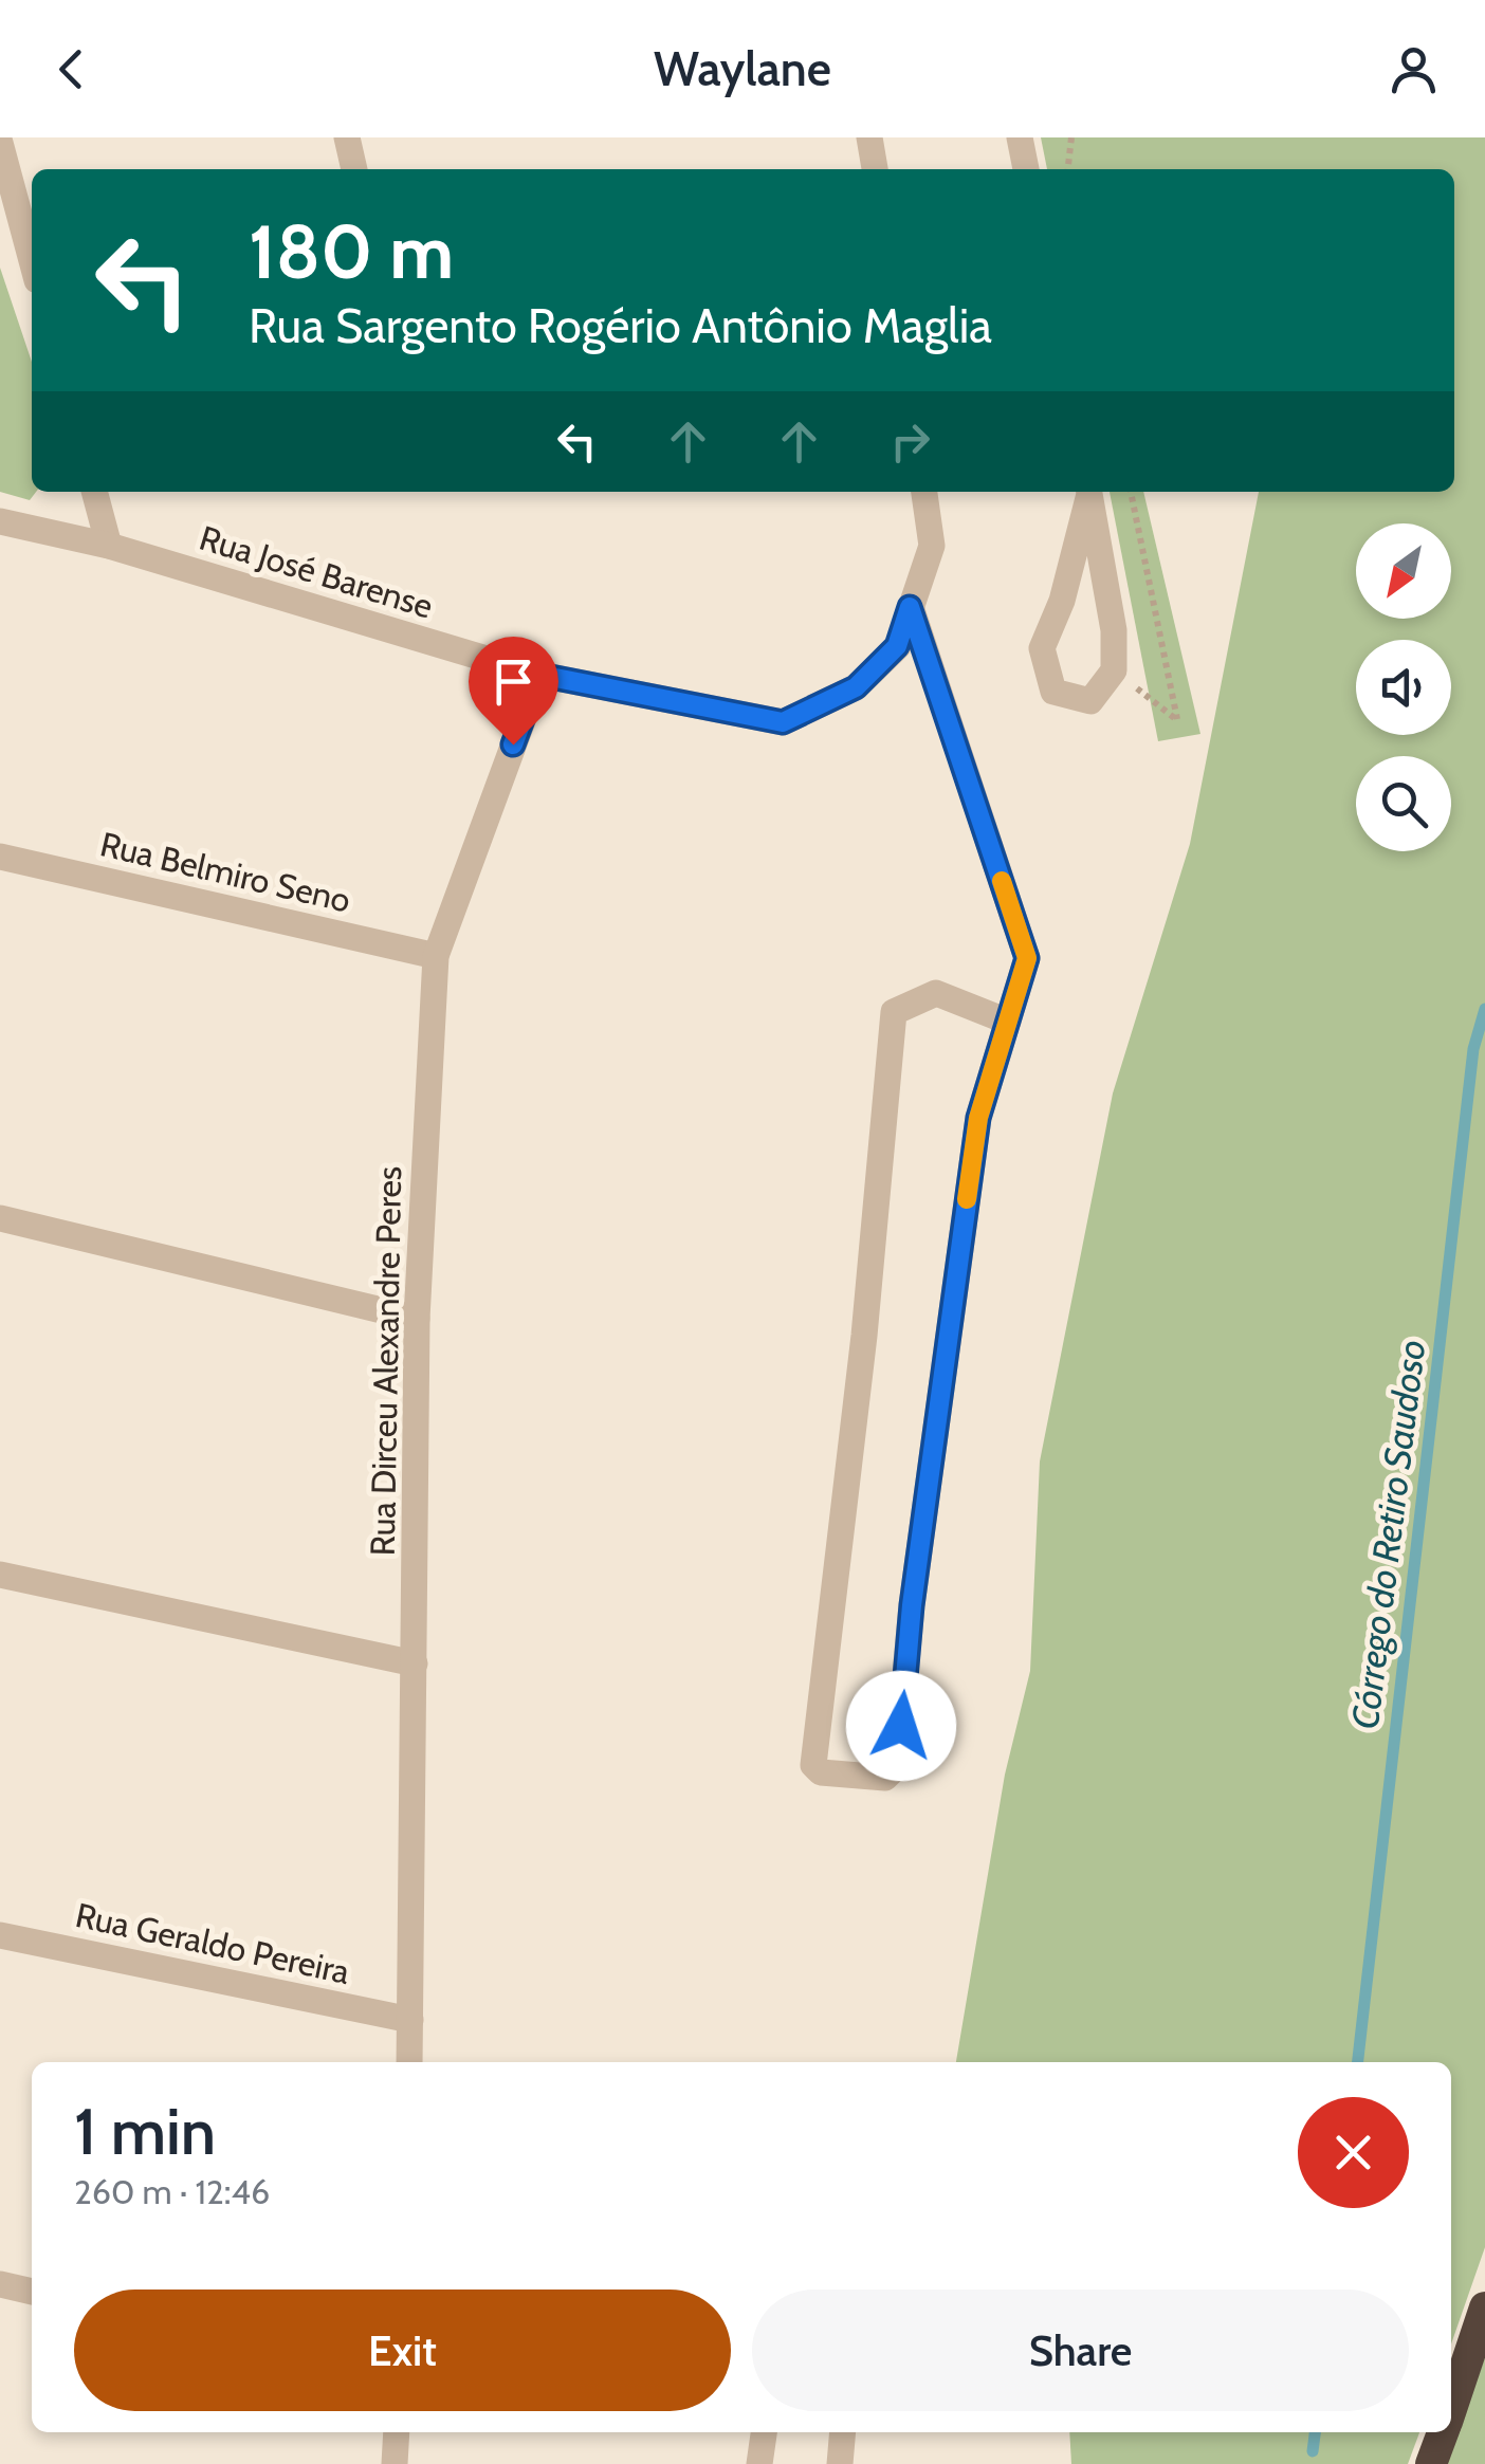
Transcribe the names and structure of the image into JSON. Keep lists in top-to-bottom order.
{
  "streets": {
    "street": [
      "Rua José Barense",
      "Rua Belmiro Seno",
      "Rua Dirceu Alexandre Peres",
      "Rua Geraldo Pereira"
    ]
  },
  "crossings": [
    ["Rua José Barense", "Rua Dirceu Alexandre Peres"],
    ["Rua Belmiro Seno", "Rua Dirceu Alexandre Peres"],
    ["Rua Dirceu Alexandre Peres", "Rua Geraldo Pereira"]
  ],
  "water": ["Córrego do Retiro Saudoso"],
  "north": "bottom left",
  "page": {
    "header": "Waylane",
    "turn": ["180 m", "Rua Sargento Rogério Antônio Maglia"],
    "heading": ["1 min", "260 m · 12:46"],
    "buttons": ["Exit", "Share"]
  }
}
